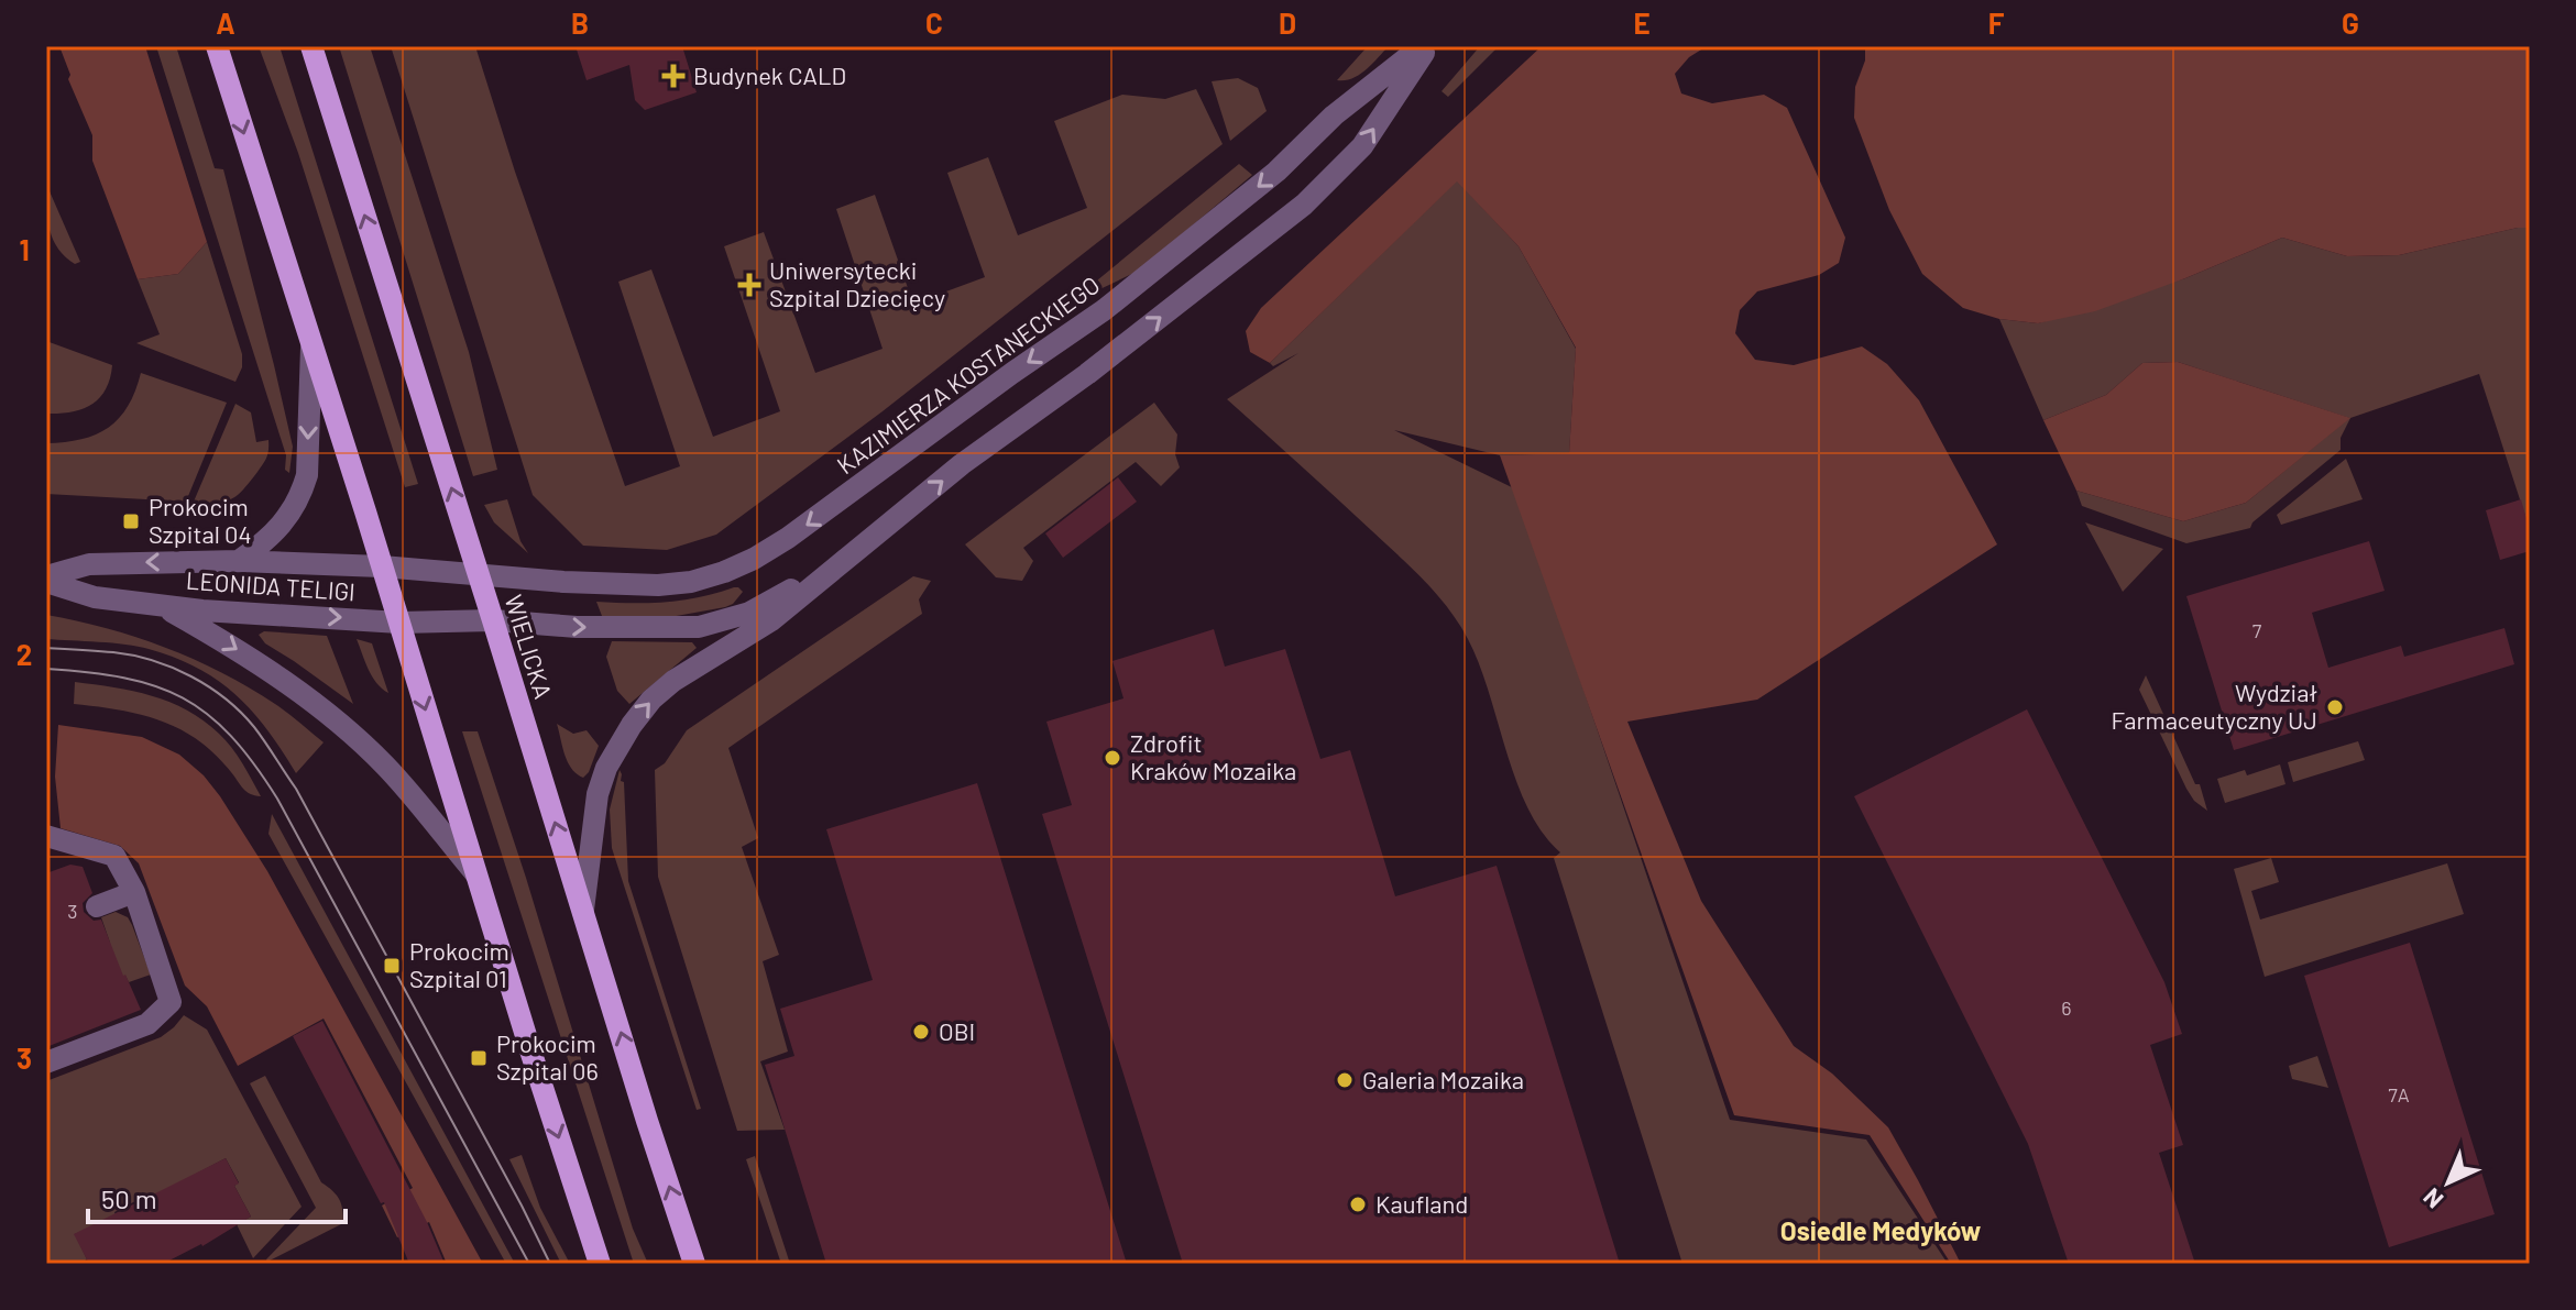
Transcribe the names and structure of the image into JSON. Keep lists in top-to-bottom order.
{
  "streets": {
    "main road": ["WIELICKA"],
    "street": ["KAZIMIERZA KOSTANECKIEGO", "LEONIDA TELIGI"]
  },
  "crossings": [
    ["KAZIMIERZA KOSTANECKIEGO", "LEONIDA TELIGI"],
    ["KAZIMIERZA KOSTANECKIEGO", "WIELICKA"],
    ["LEONIDA TELIGI", "WIELICKA"]
  ],
  "districts": ["Osiedle Medyków"],
  "places": {
    "health": ["Budynek CALD", "Uniwersytecki Szpital Dziecięcy"],
    "transit": ["Prokocim Szpital 04", "Prokocim Szpital 01", "Prokocim Szpital 06"],
    "other": [
      "Wydział Farmaceutyczny UJ",
      "Zdrofit Kraków Mozaika",
      "OBI",
      "Galeria Mozaika",
      "Kaufland"
    ]
  },
  "house_numbers": [
    "7",
    "3",
    "6",
    "7A"
  ],
  "scale_bar": "50 m",
  "north": "bottom left",
  "grid": {
    "columns": [
      "A",
      "B",
      "C",
      "D",
      "E",
      "F",
      "G"
    ],
    "rows": ["1", "2", "3"]
  }
}
